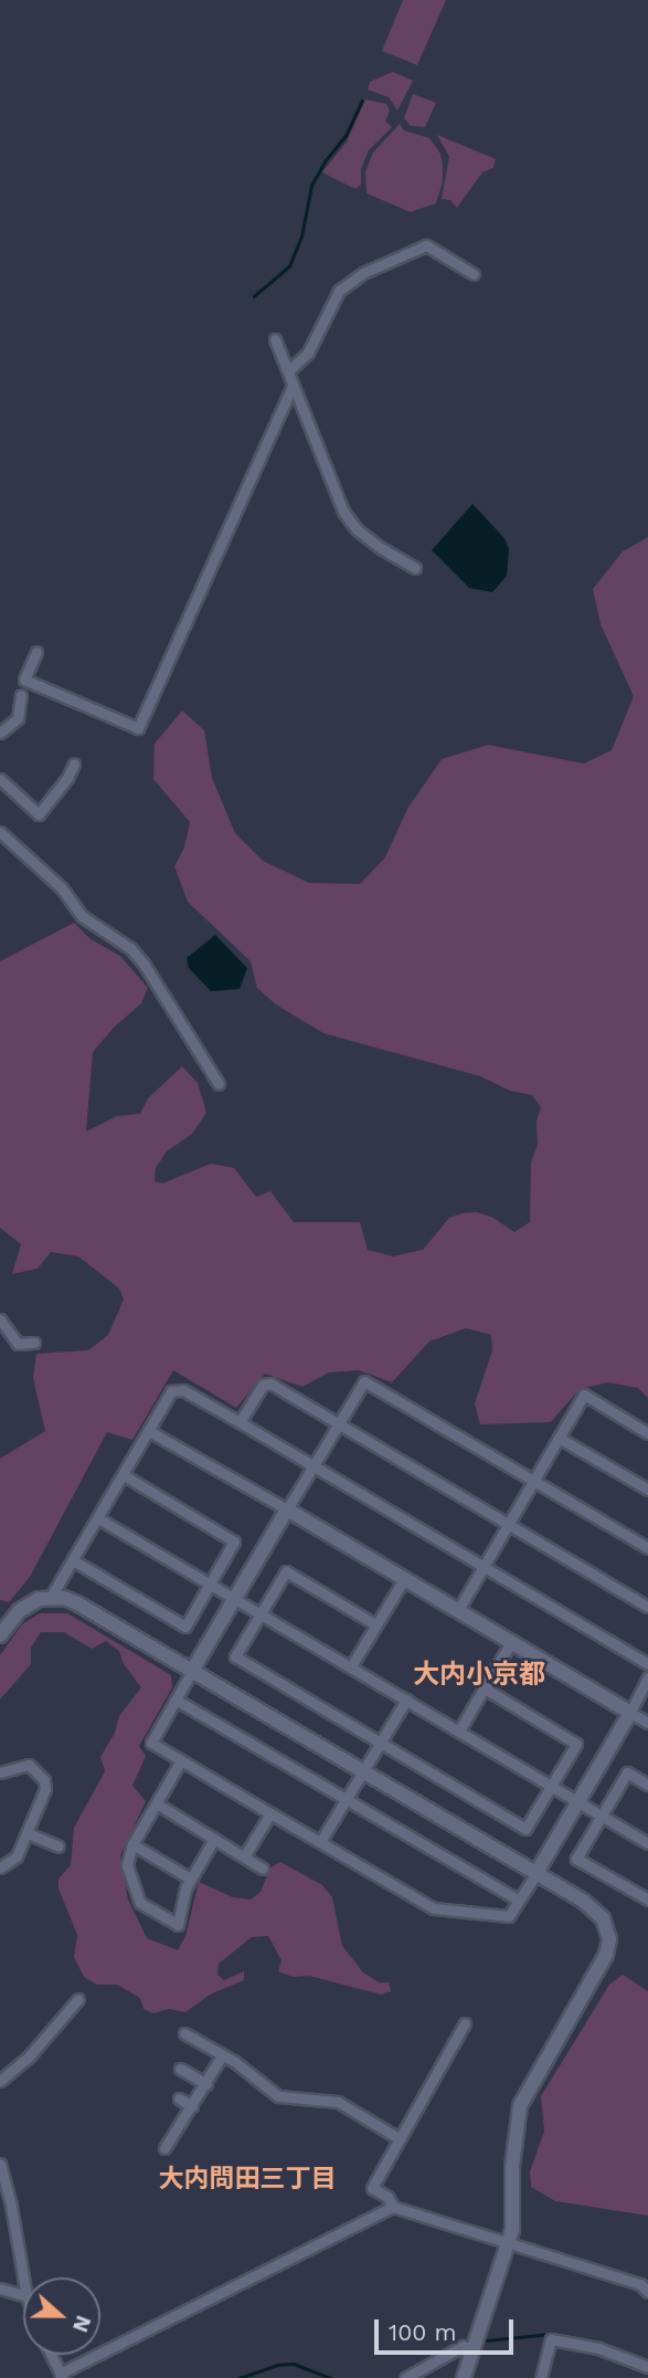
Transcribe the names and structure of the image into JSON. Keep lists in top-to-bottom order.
{
  "districts": ["大内小京都", "大内問田三丁目"],
  "scale_bar": "100 m",
  "north": "right"
}
